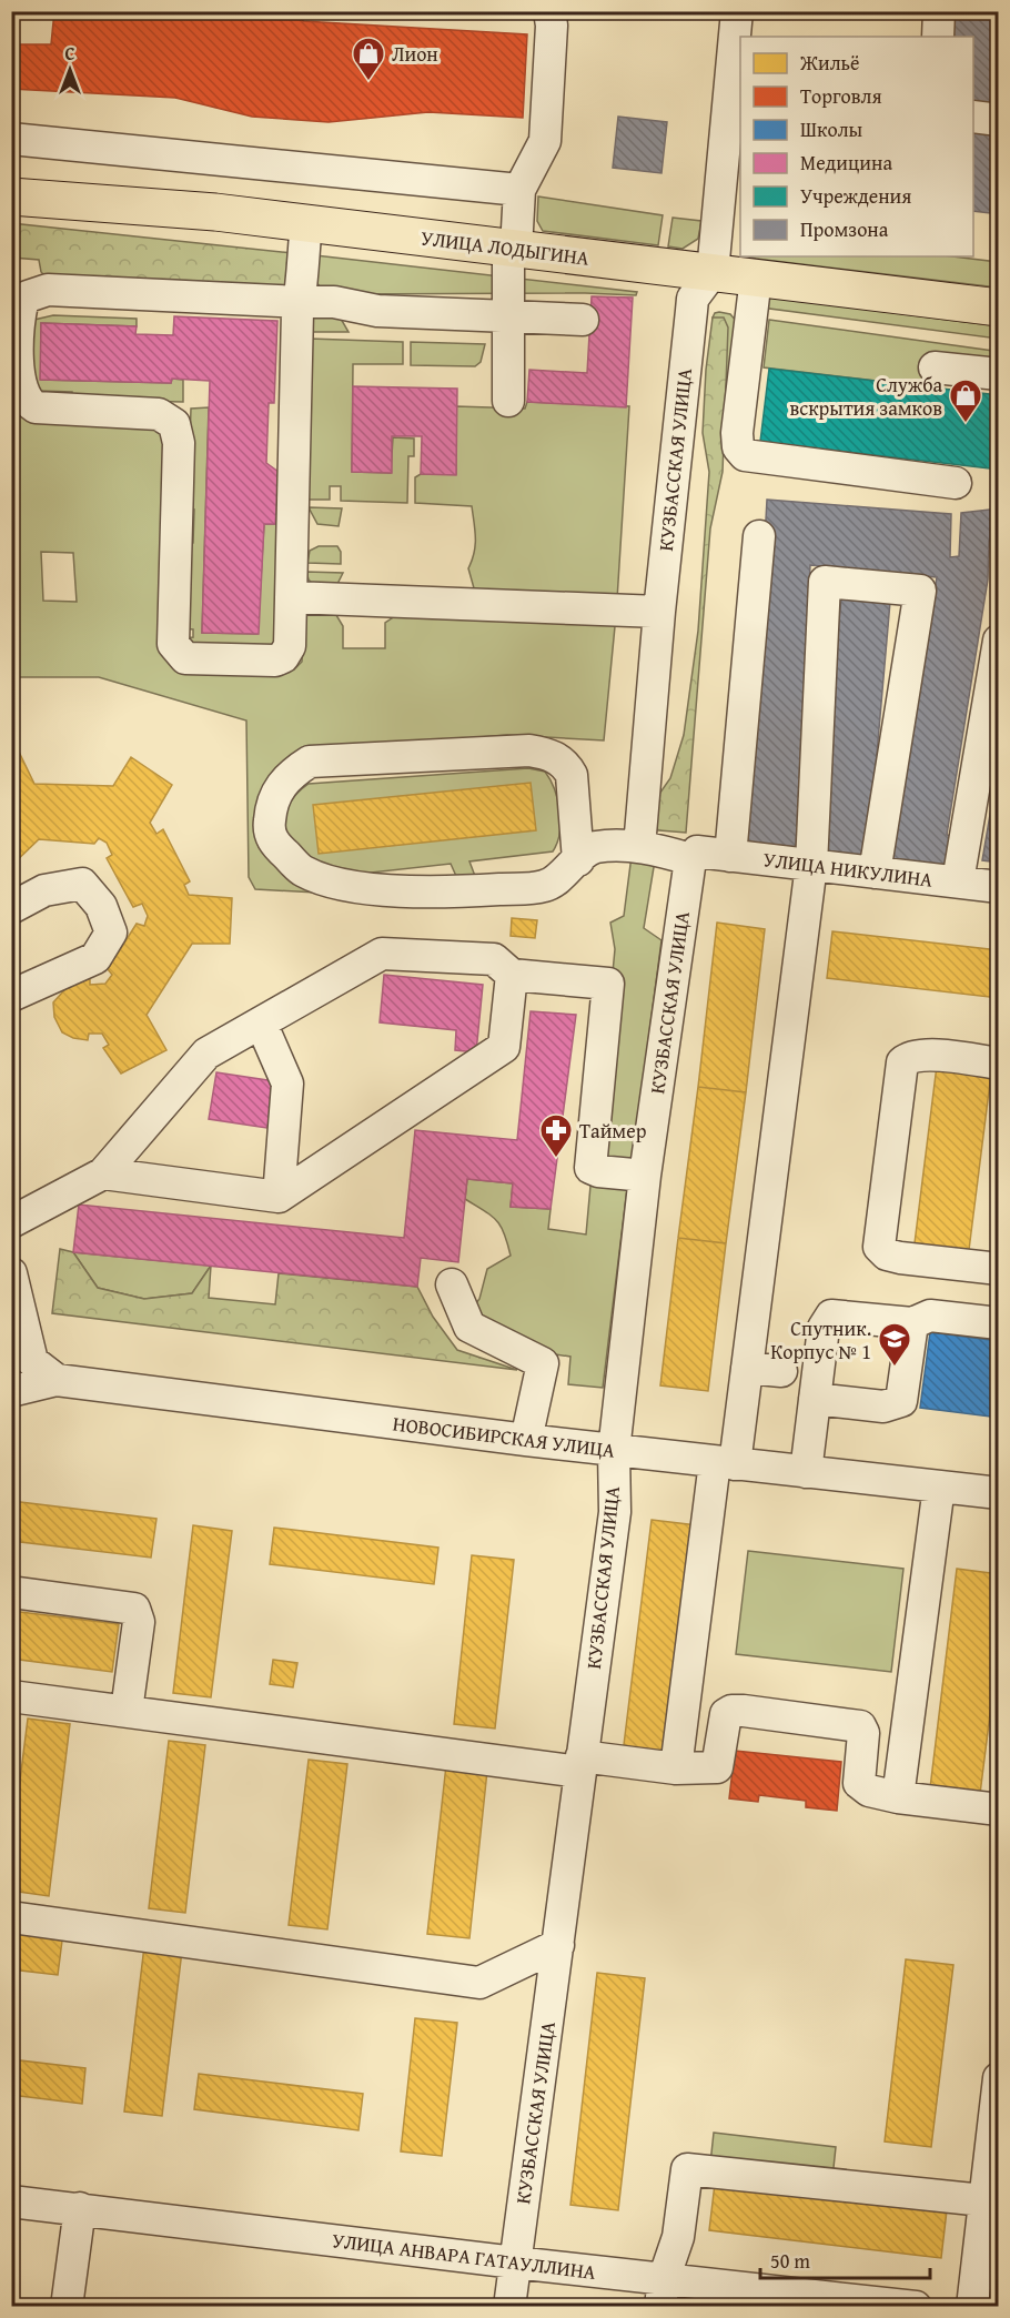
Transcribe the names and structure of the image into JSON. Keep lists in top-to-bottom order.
{
  "streets": {
    "main road": ["УЛИЦА ЛОДЫГИНА"],
    "street": [
      "КУЗБАССКАЯ УЛИЦА",
      "УЛИЦА НИКУЛИНА",
      "НОВОСИБИРСКАЯ УЛИЦА",
      "УЛИЦА АНВАРА ГАТАУЛЛИНА"
    ]
  },
  "crossings": [
    ["УЛИЦА ЛОДЫГИНА", "КУЗБАССКАЯ УЛИЦА"],
    ["КУЗБАССКАЯ УЛИЦА", "УЛИЦА НИКУЛИНА"],
    ["КУЗБАССКАЯ УЛИЦА", "НОВОСИБИРСКАЯ УЛИЦА"],
    ["КУЗБАССКАЯ УЛИЦА", "УЛИЦА АНВАРА ГАТАУЛЛИНА"]
  ],
  "places": {
    "shop": ["Лион", "Служба вскрытия замков"],
    "pharmacy": ["Таймер"],
    "school or university": ["Спутник. Корпус № 1"]
  },
  "legend": [
    "Жильё",
    "Торговля",
    "Школы",
    "Медицина",
    "Учреждения",
    "Промзона"
  ],
  "scale_bar": "50 m",
  "north": "top"
}
